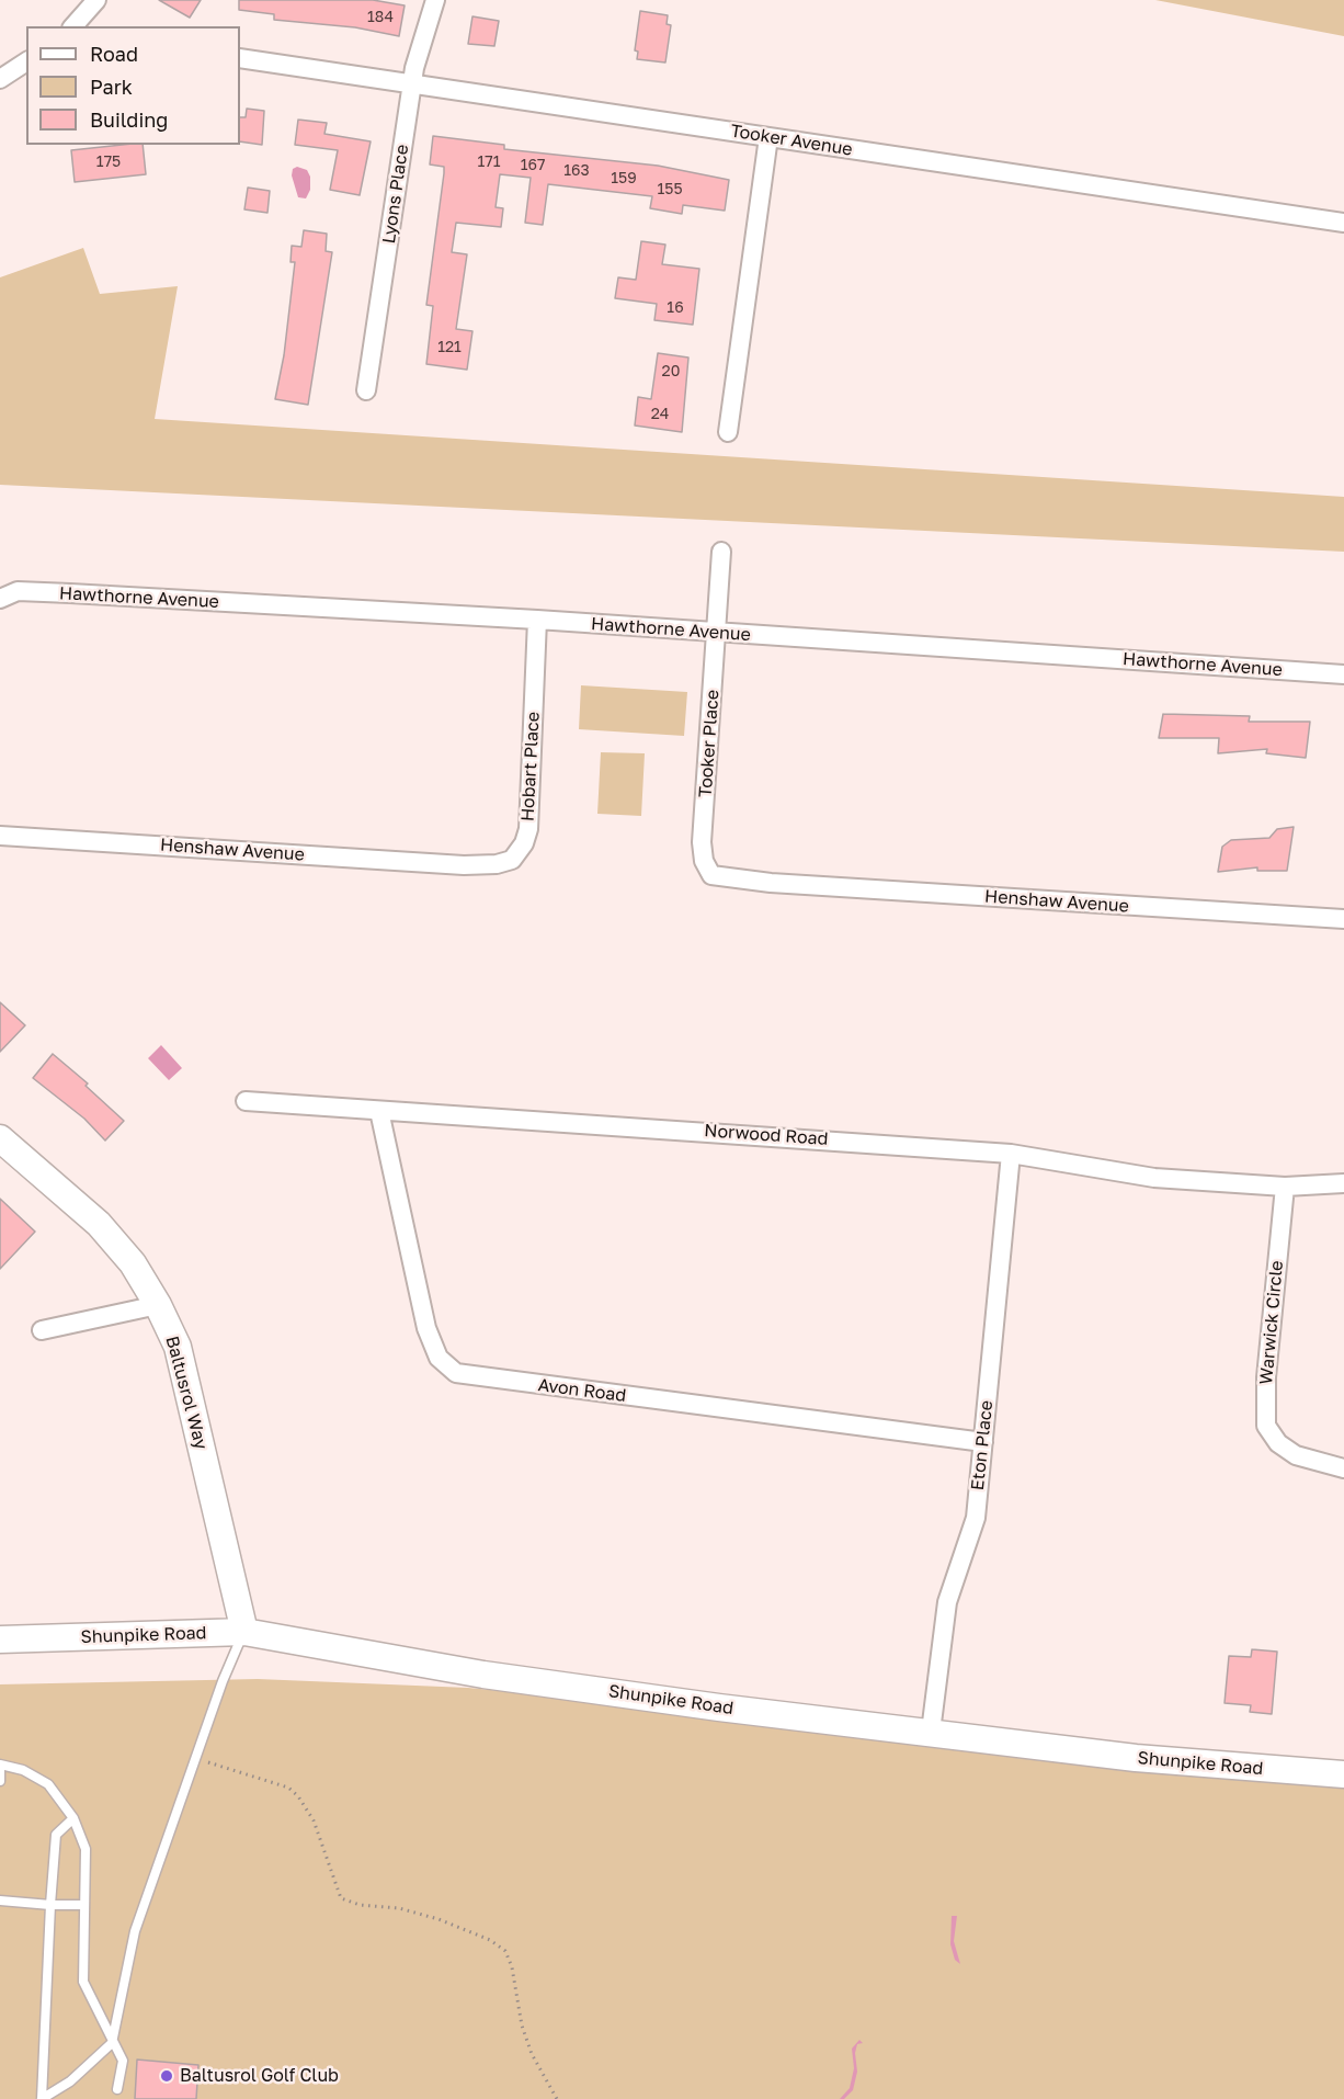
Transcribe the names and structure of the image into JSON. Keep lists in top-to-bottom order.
{
  "streets": {
    "street": [
      "Tooker Avenue",
      "Lyons Place",
      "Hawthorne Avenue",
      "Tooker Place",
      "Hobart Place",
      "Henshaw Avenue",
      "Norwood Road",
      "Warwick Circle",
      "Avon Road",
      "Baltusrol Way",
      "Eton Place",
      "Shunpike Road"
    ]
  },
  "crossings": [
    ["Tooker Avenue", "Lyons Place"],
    ["Hawthorne Avenue", "Tooker Place"],
    ["Hawthorne Avenue", "Hobart Place"],
    ["Tooker Place", "Henshaw Avenue"],
    ["Hobart Place", "Henshaw Avenue"],
    ["Norwood Road", "Warwick Circle"],
    ["Norwood Road", "Avon Road"],
    ["Norwood Road", "Eton Place"],
    ["Avon Road", "Eton Place"],
    ["Baltusrol Way", "Shunpike Road"],
    ["Eton Place", "Shunpike Road"]
  ],
  "places": ["Baltusrol Golf Club"],
  "house_numbers": [
    "184",
    "175",
    "171",
    "167",
    "163",
    "159",
    "155",
    "16",
    "121",
    "20",
    "24"
  ],
  "legend": ["Road", "Park", "Building"]
}
